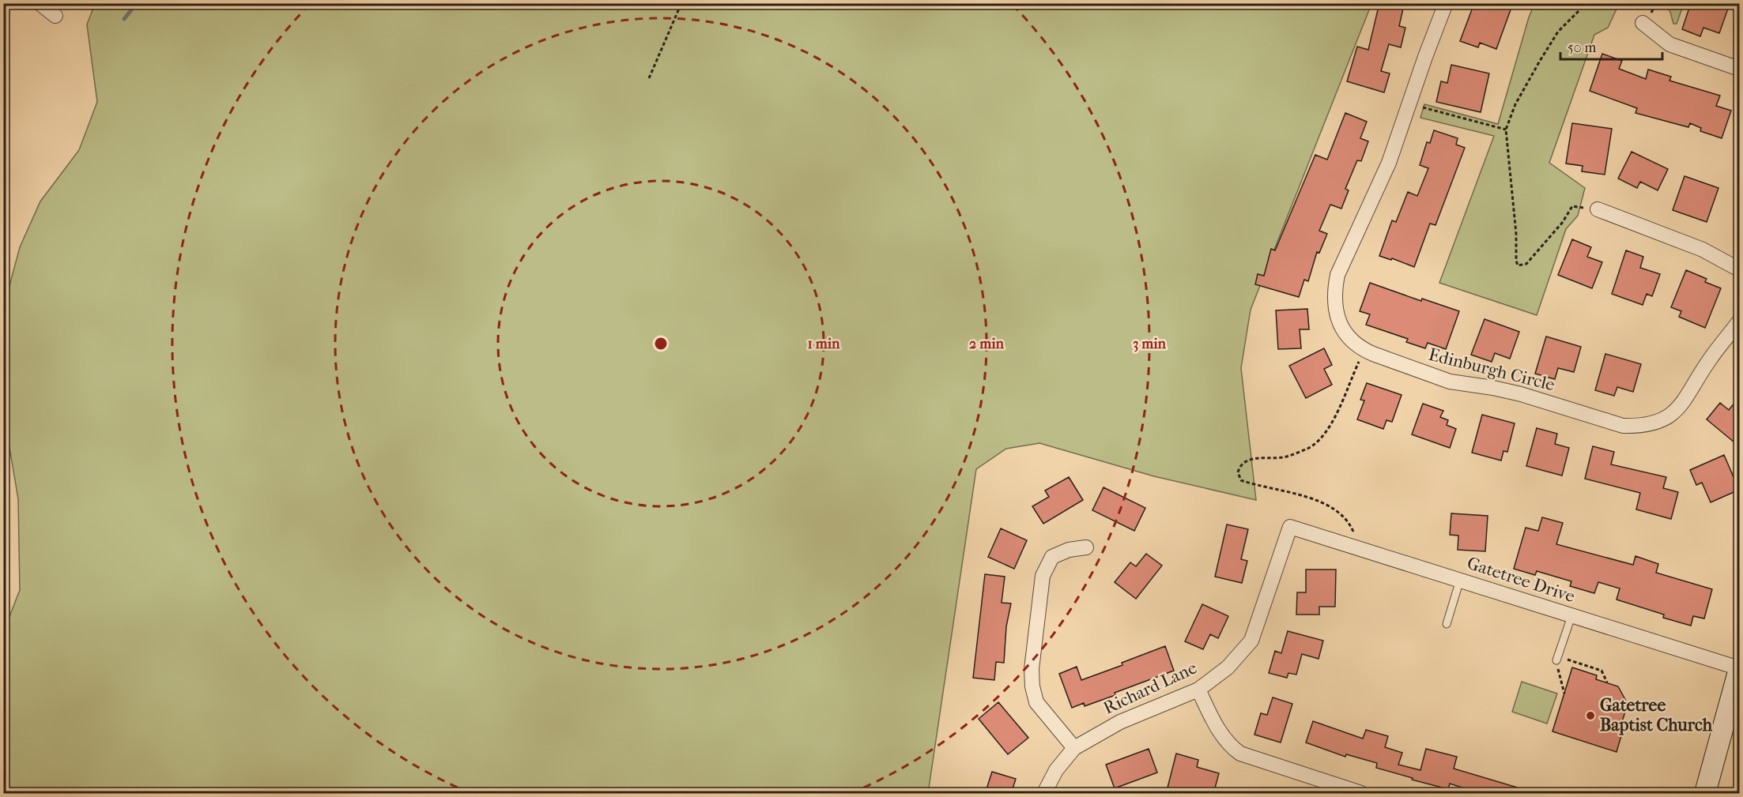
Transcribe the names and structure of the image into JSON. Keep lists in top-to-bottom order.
{
  "streets": {
    "street": ["Edinburgh Circle", "Gatetree Drive", "Richard Lane"]
  },
  "crossings": [
    ["Gatetree Drive", "Richard Lane"]
  ],
  "places": ["Gatetree Baptist Church"],
  "scale_bar": "50 m",
  "rings": ["1 min", "2 min", "3 min"]
}
